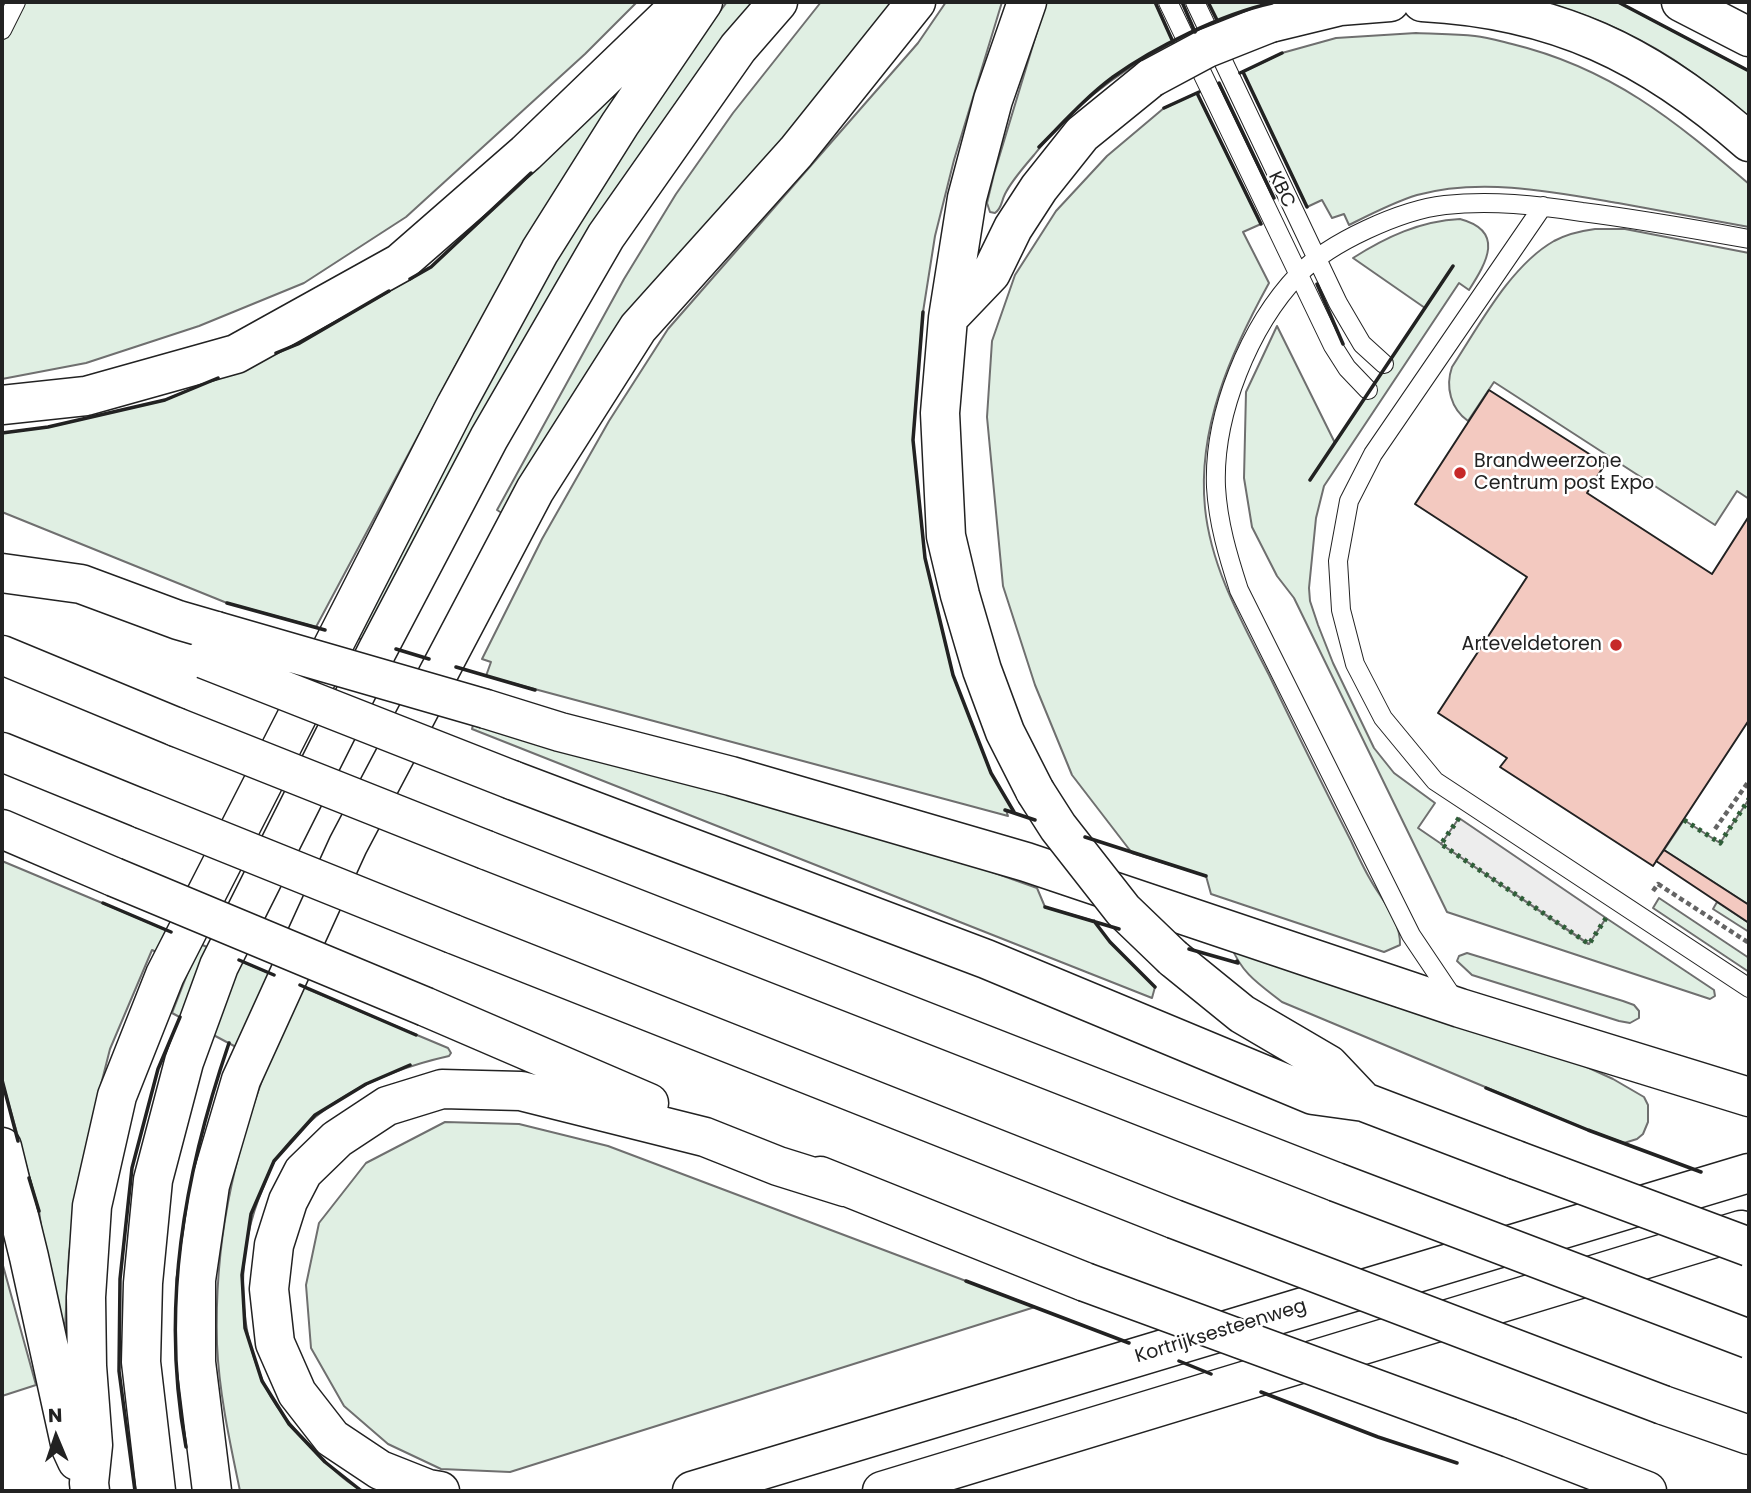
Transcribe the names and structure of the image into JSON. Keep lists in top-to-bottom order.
{
  "streets": {
    "main road": ["Kortrijksesteenweg"],
    "lane": ["KBC"]
  },
  "places": ["Brandweerzone Centrum post Expo", "Arteveldetoren"],
  "north": "top"
}
